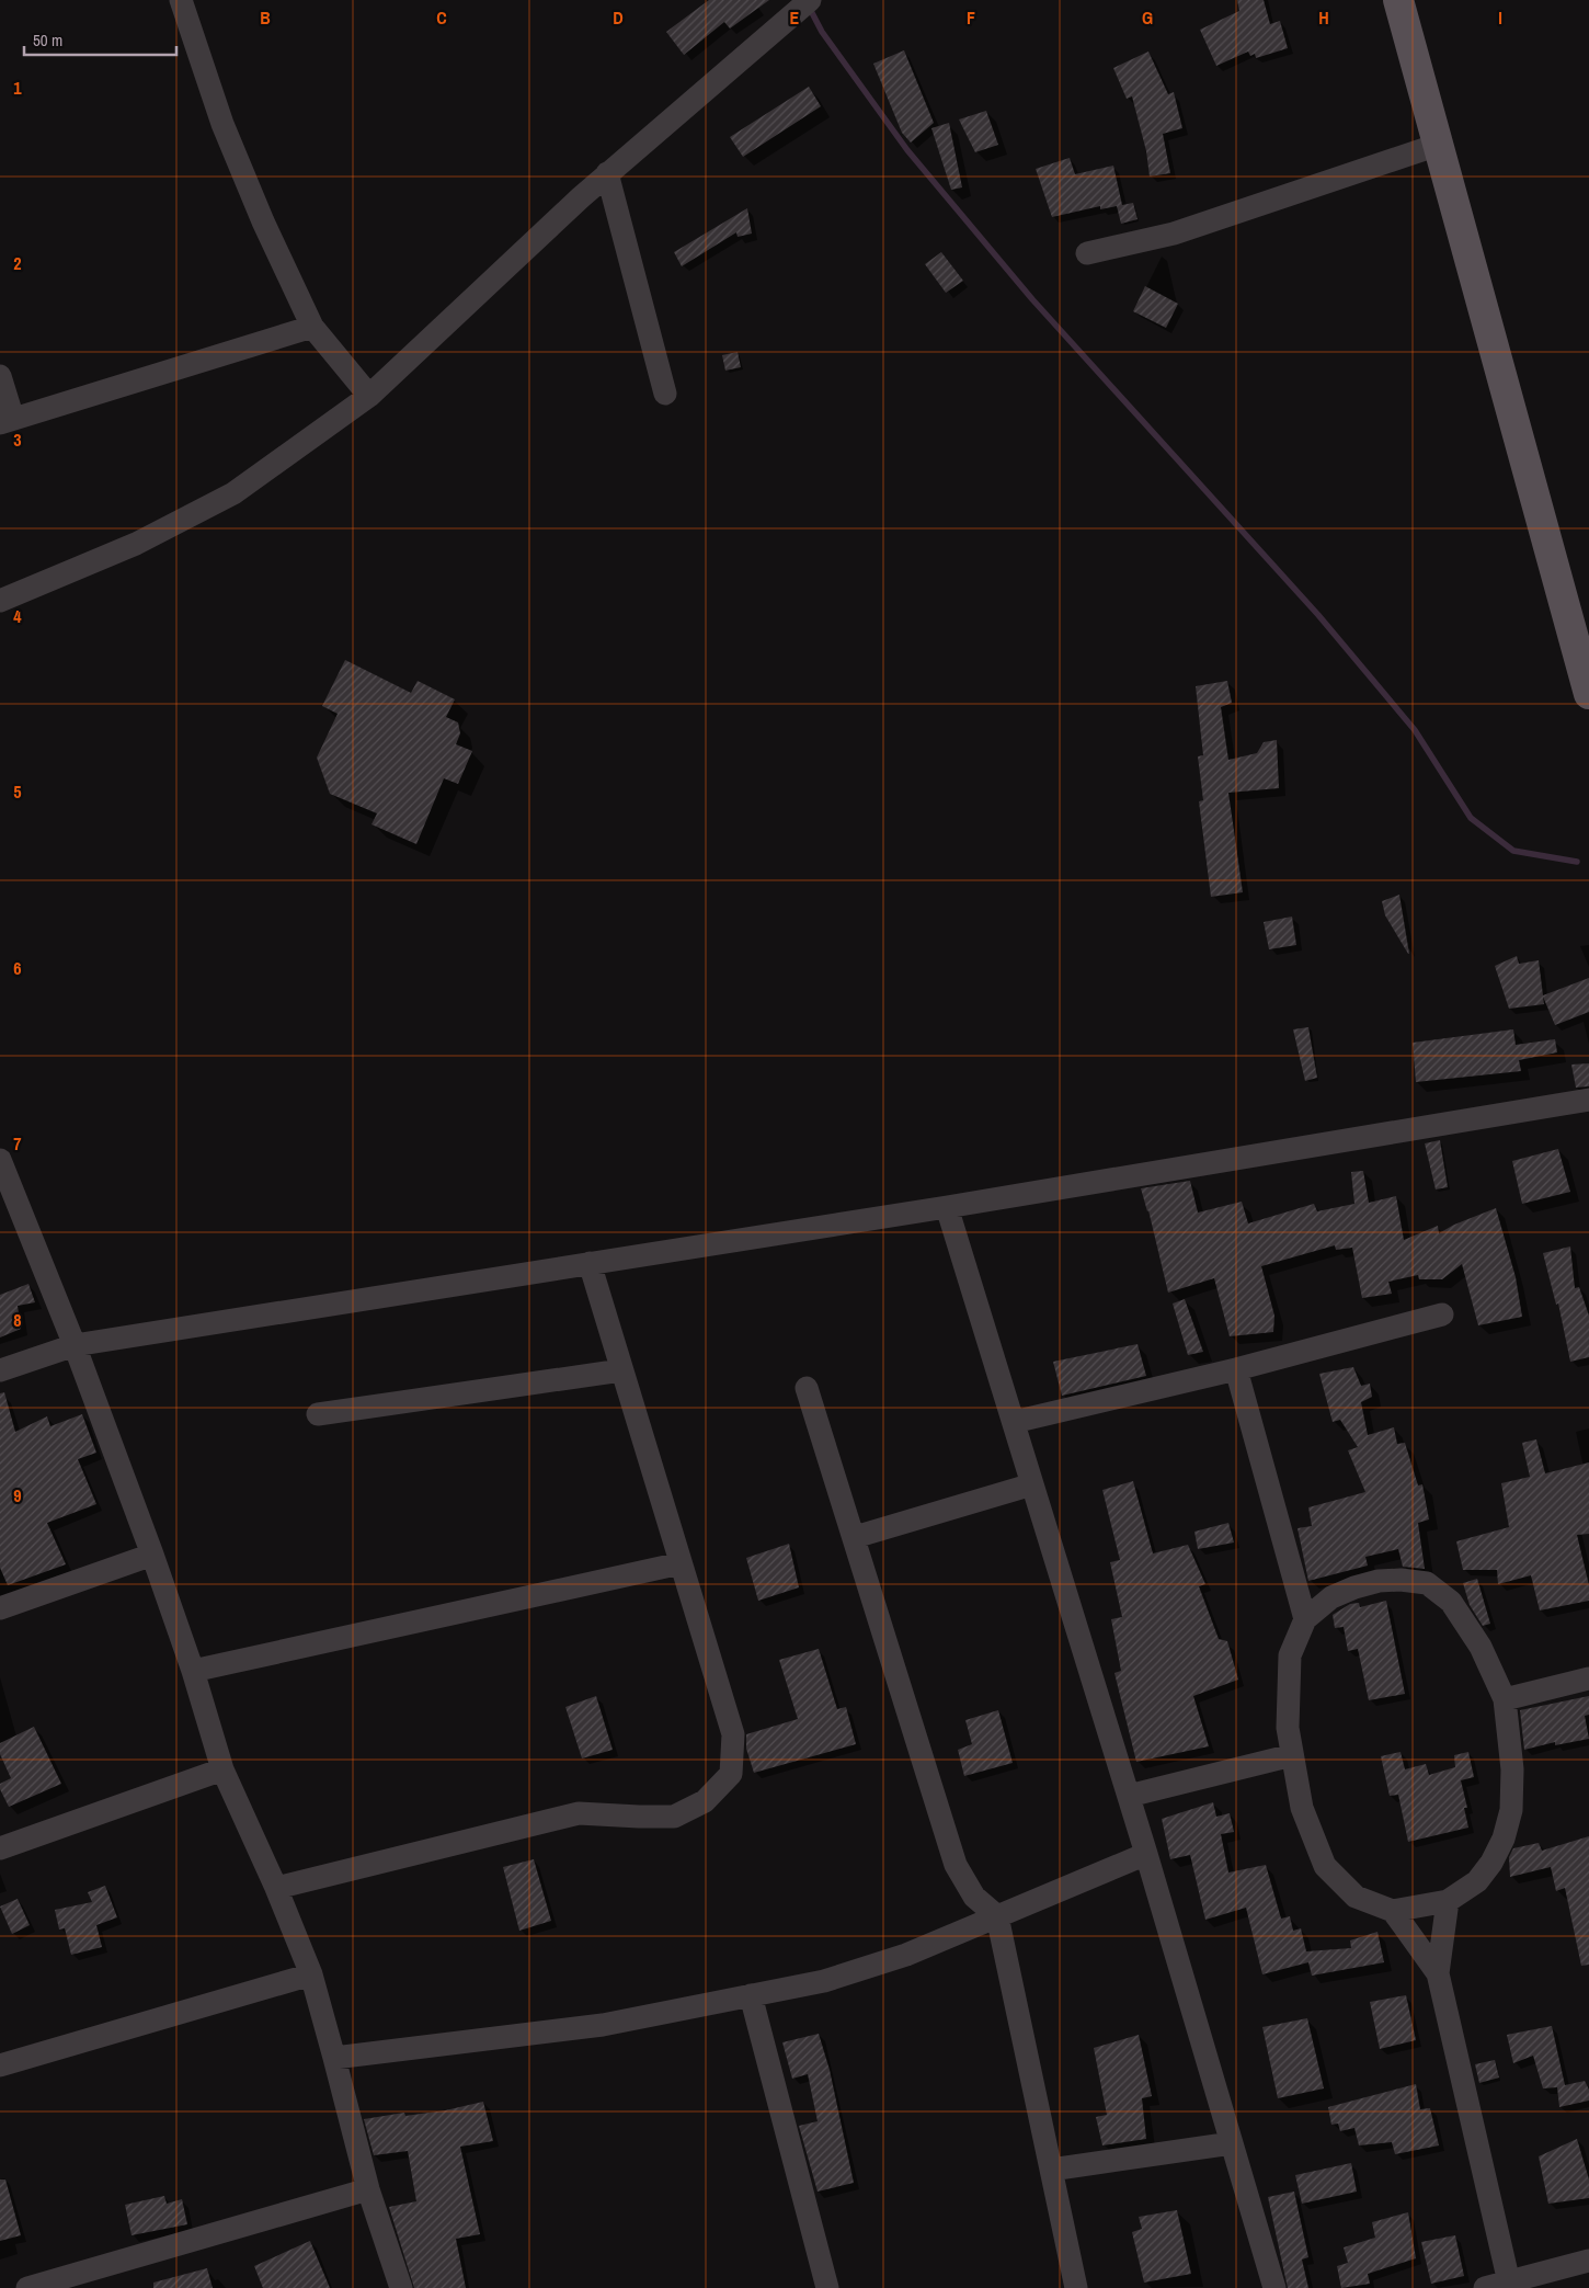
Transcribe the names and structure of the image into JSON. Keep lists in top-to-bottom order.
{
  "scale_bar": "50 m",
  "grid": {
    "columns": [
      "B",
      "C",
      "D",
      "E",
      "F",
      "G",
      "H",
      "I"
    ],
    "rows": [
      "1",
      "2",
      "3",
      "4",
      "5",
      "6",
      "7",
      "8",
      "9"
    ]
  }
}
